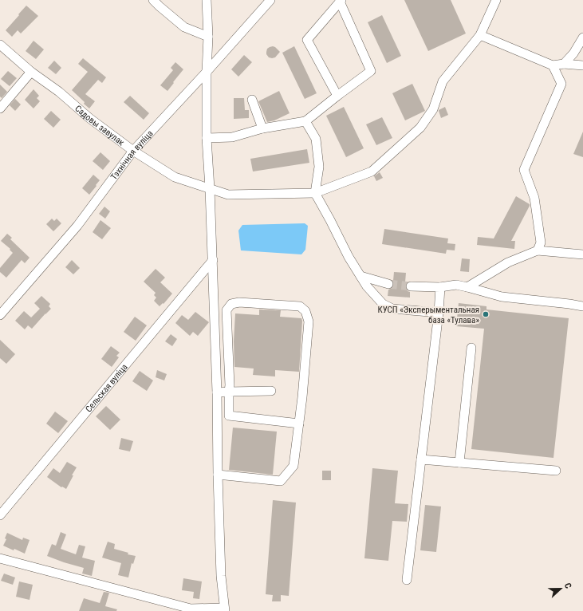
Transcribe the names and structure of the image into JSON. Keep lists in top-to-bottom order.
{
  "streets": {
    "street": ["Садовы завулак", "Тэхнічная вуліца", "Сельская вуліца"]
  },
  "crossings": [
    ["Садовы завулак", "Тэхнічная вуліца"]
  ],
  "places": ["КУСП «Эксперыментальная база «Тулава»"],
  "north": "right"
}
